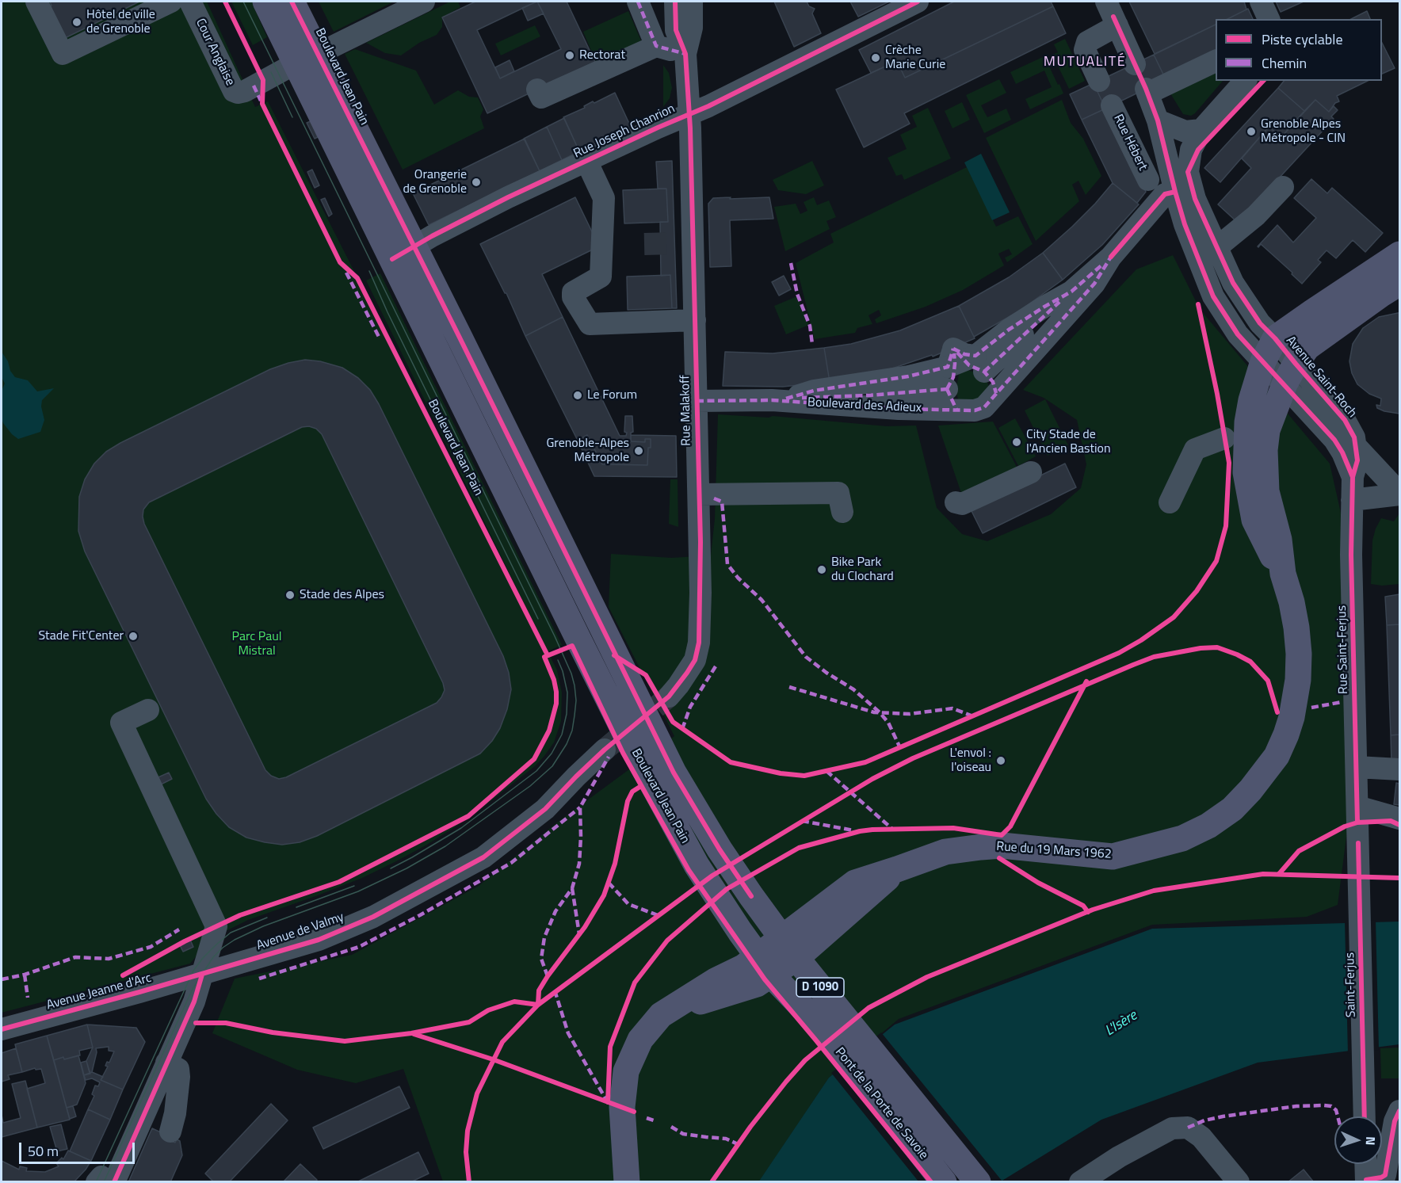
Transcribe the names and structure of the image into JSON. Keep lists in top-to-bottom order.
{
  "streets": {
    "main road": [
      "Boulevard Jean Pain",
      "Rue du 19 Mars 1962",
      "D 1090",
      "Pont de la Porte de Savoie"
    ],
    "street": [
      "Cour Anglaise",
      "Rue Joseph Chanrion",
      "Rue Hébert",
      "Avenue Saint-Roch",
      "Boulevard des Adieux",
      "Rue Malakoff",
      "Rue Saint-Ferjus",
      "Avenue de Valmy",
      "Saint-Ferjus",
      "Avenue Jeanne d'Arc"
    ]
  },
  "crossings": [
    ["Cour Anglaise", "Boulevard Jean Pain"],
    ["Boulevard Jean Pain", "Rue Joseph Chanrion"],
    ["Boulevard Jean Pain", "Rue du 19 Mars 1962"],
    ["Boulevard Jean Pain", "D 1090"],
    ["Rue Joseph Chanrion", "Rue Malakoff"],
    ["Rue Hébert", "Avenue Saint-Roch"],
    ["Rue Hébert", "Boulevard des Adieux"],
    ["Avenue Saint-Roch", "Boulevard des Adieux"],
    ["Avenue Saint-Roch", "Rue Saint-Ferjus"],
    ["Avenue Saint-Roch", "Rue du 19 Mars 1962"],
    ["Boulevard des Adieux", "Rue Malakoff"],
    ["Rue Saint-Ferjus", "Saint-Ferjus"],
    ["Rue du 19 Mars 1962", "D 1090"],
    ["Avenue de Valmy", "Avenue Jeanne d'Arc"],
    ["D 1090", "Pont de la Porte de Savoie"]
  ],
  "districts": ["MUTUALITÉ"],
  "water": ["L'Isère"],
  "parks": ["Parc Paul Mistral"],
  "places": [
    "Hôtel de ville de Grenoble",
    "Rectorat",
    "Crèche Marie Curie",
    "Grenoble Alpes Métropole - CIN",
    "Orangerie de Grenoble",
    "Le Forum",
    "City Stade de l'Ancien Bastion",
    "Grenoble-Alpes Métropole",
    "Bike Park du Clochard",
    "Stade des Alpes",
    "Stade Fit'Center",
    "L'envol : l'oiseau"
  ],
  "legend": ["Piste cyclable", "Chemin"],
  "scale_bar": "50 m",
  "north": "right"
}
